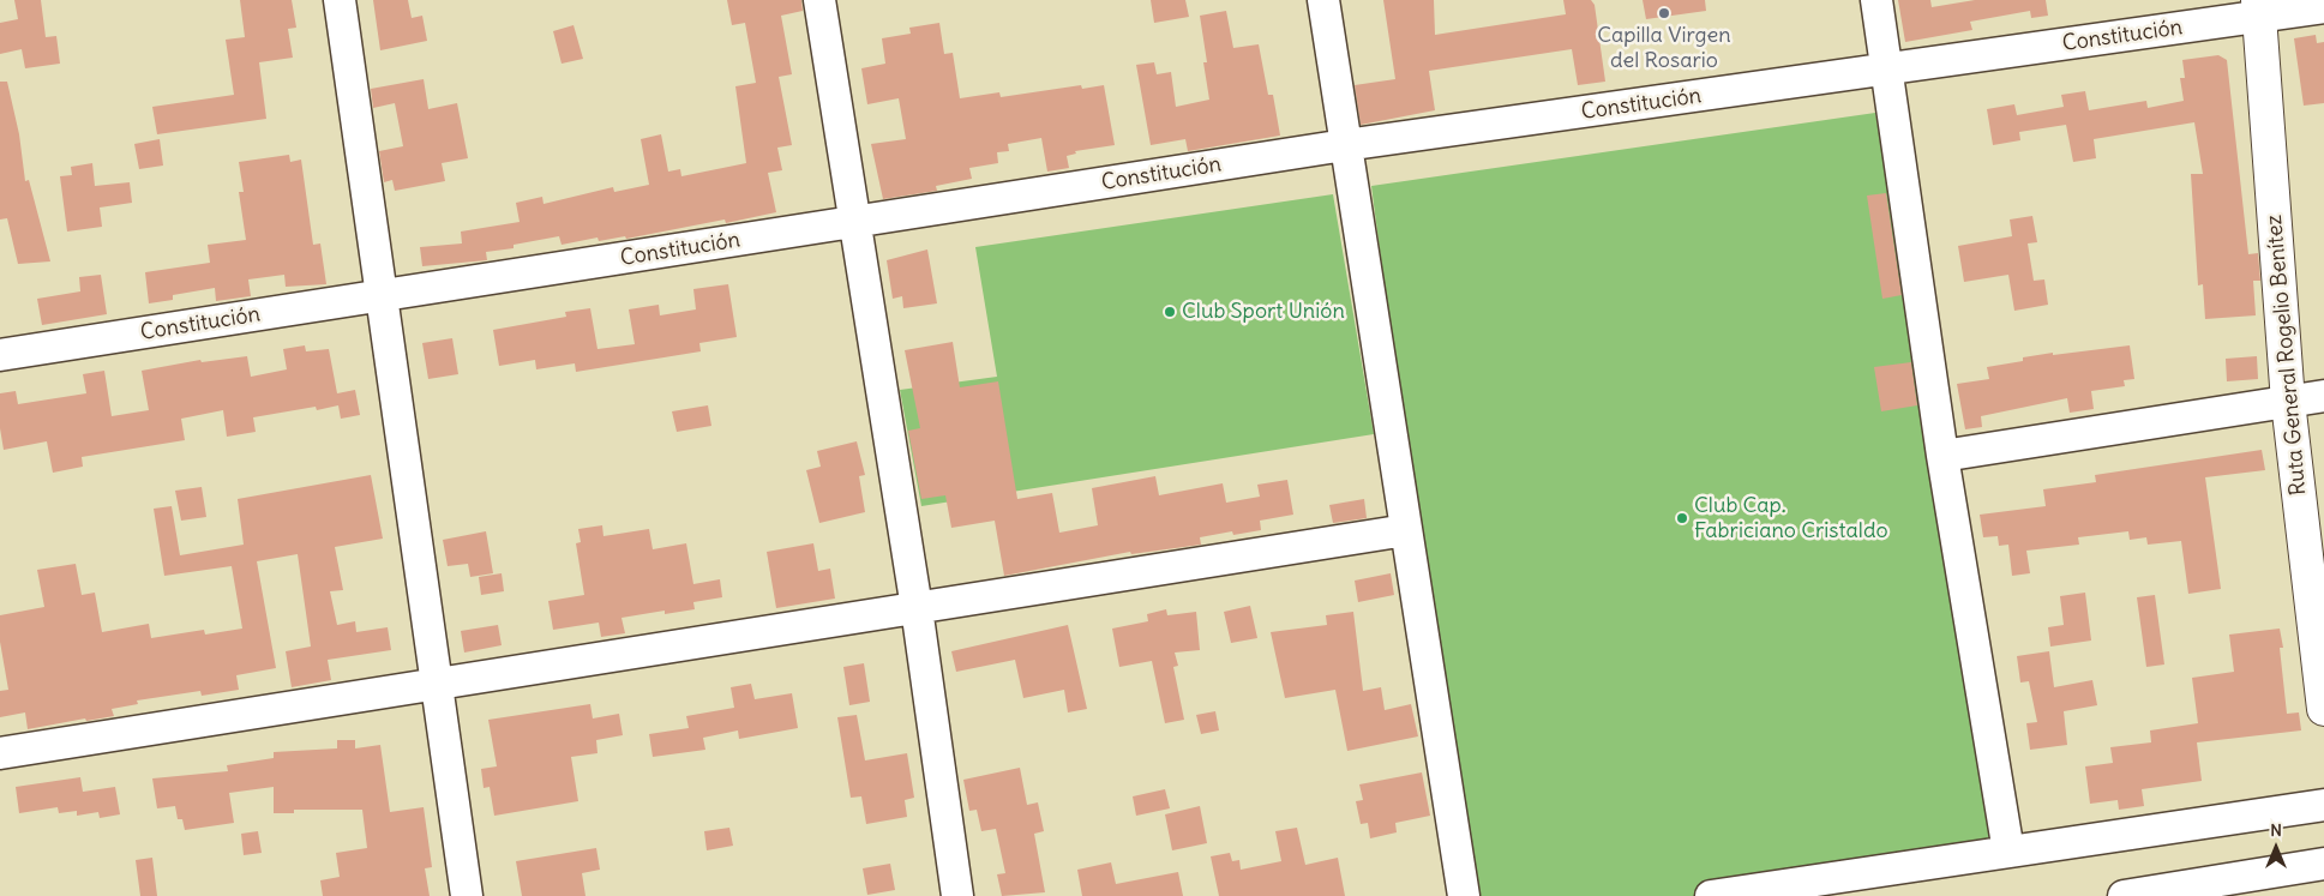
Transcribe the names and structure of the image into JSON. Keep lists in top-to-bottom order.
{
  "streets": {
    "main road": ["Ruta General Rogelio Benítez"],
    "street": ["Constitución"]
  },
  "crossings": [
    ["Constitución", "Ruta General Rogelio Benítez"]
  ],
  "places": ["Capilla Virgen del Rosario", "Club Sport Unión", "Club Cap. Fabriciano Cristaldo"],
  "north": "top"
}
